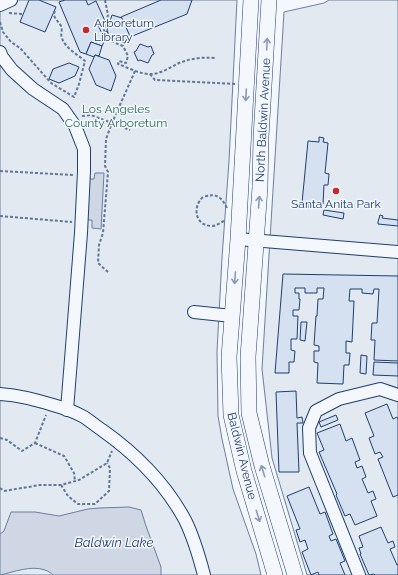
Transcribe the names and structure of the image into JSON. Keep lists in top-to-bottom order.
{
  "streets": {
    "main road": ["North Baldwin Avenue", "Baldwin Avenue"]
  },
  "crossings": [
    ["North Baldwin Avenue", "Baldwin Avenue"]
  ],
  "water": ["Baldwin Lake"],
  "parks": ["Los Angeles County Arboretum"],
  "places": ["Arboretum Library", "Santa Anita Park"]
}
